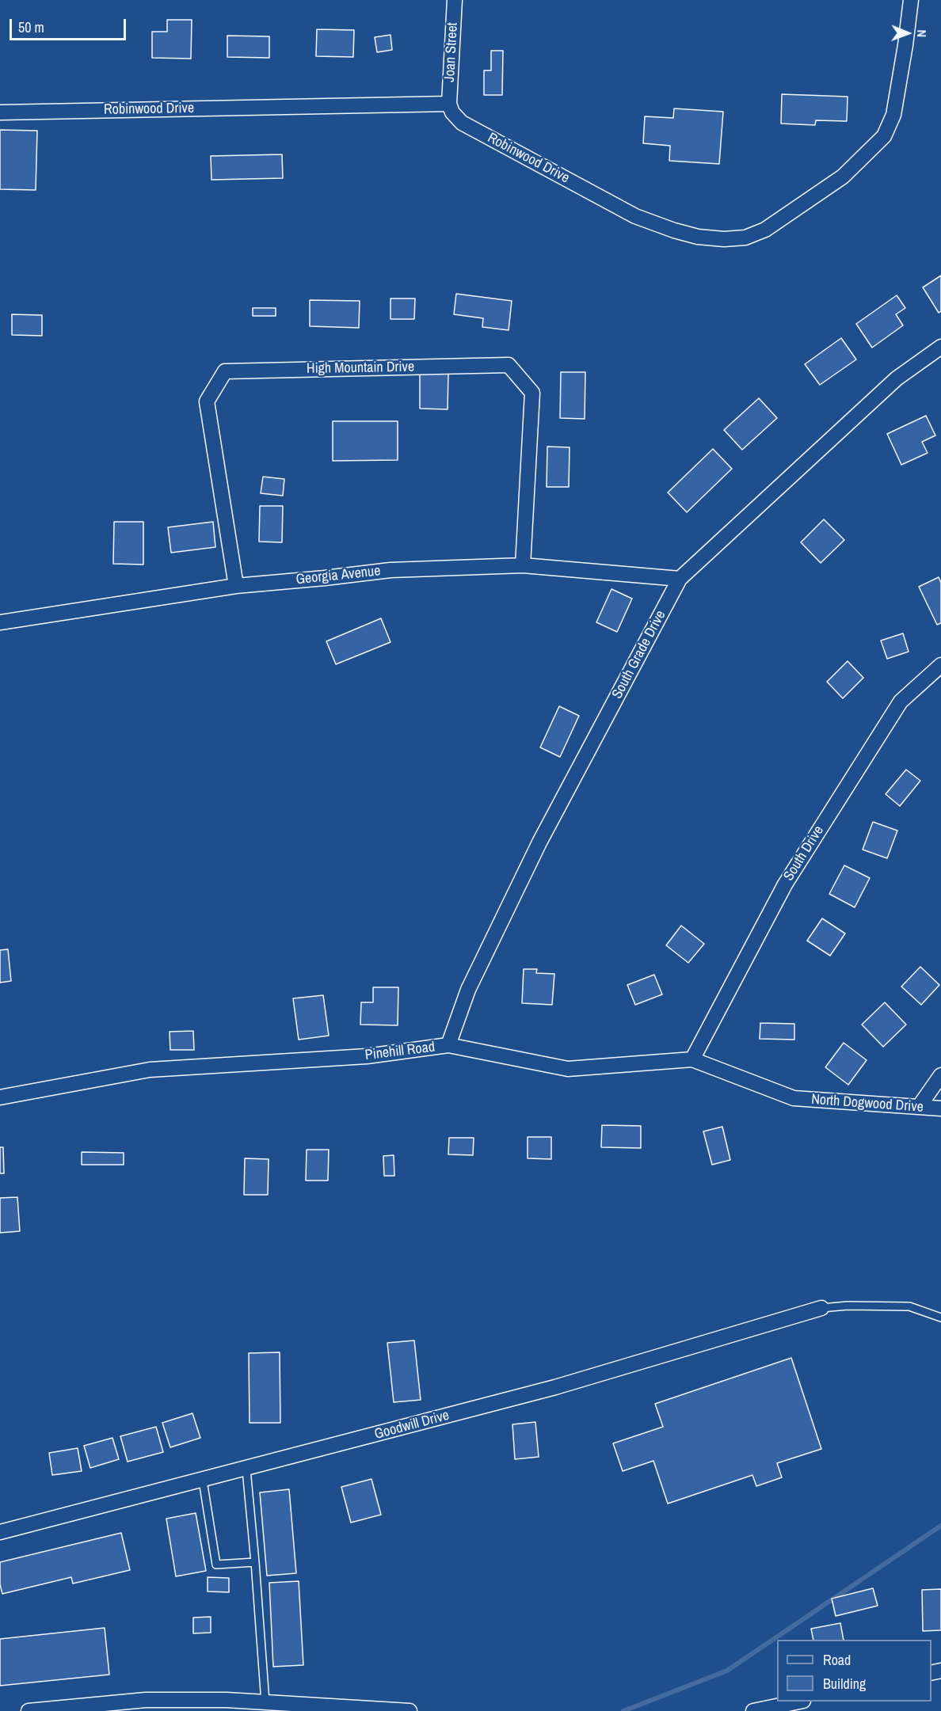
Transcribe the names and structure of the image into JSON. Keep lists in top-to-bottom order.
{
  "streets": {
    "street": [
      "Joan Street",
      "Robinwood Drive",
      "High Mountain Drive",
      "Georgia Avenue",
      "South Grade Drive",
      "South Drive",
      "Pinehill Road",
      "North Dogwood Drive",
      "Goodwill Drive"
    ]
  },
  "crossings": [
    ["Joan Street", "Robinwood Drive"],
    ["High Mountain Drive", "Georgia Avenue"],
    ["Georgia Avenue", "South Grade Drive"],
    ["South Grade Drive", "Pinehill Road"],
    ["South Drive", "Pinehill Road"],
    ["Pinehill Road", "North Dogwood Drive"]
  ],
  "legend": ["Road", "Building"],
  "scale_bar": "50 m",
  "north": "right"
}
